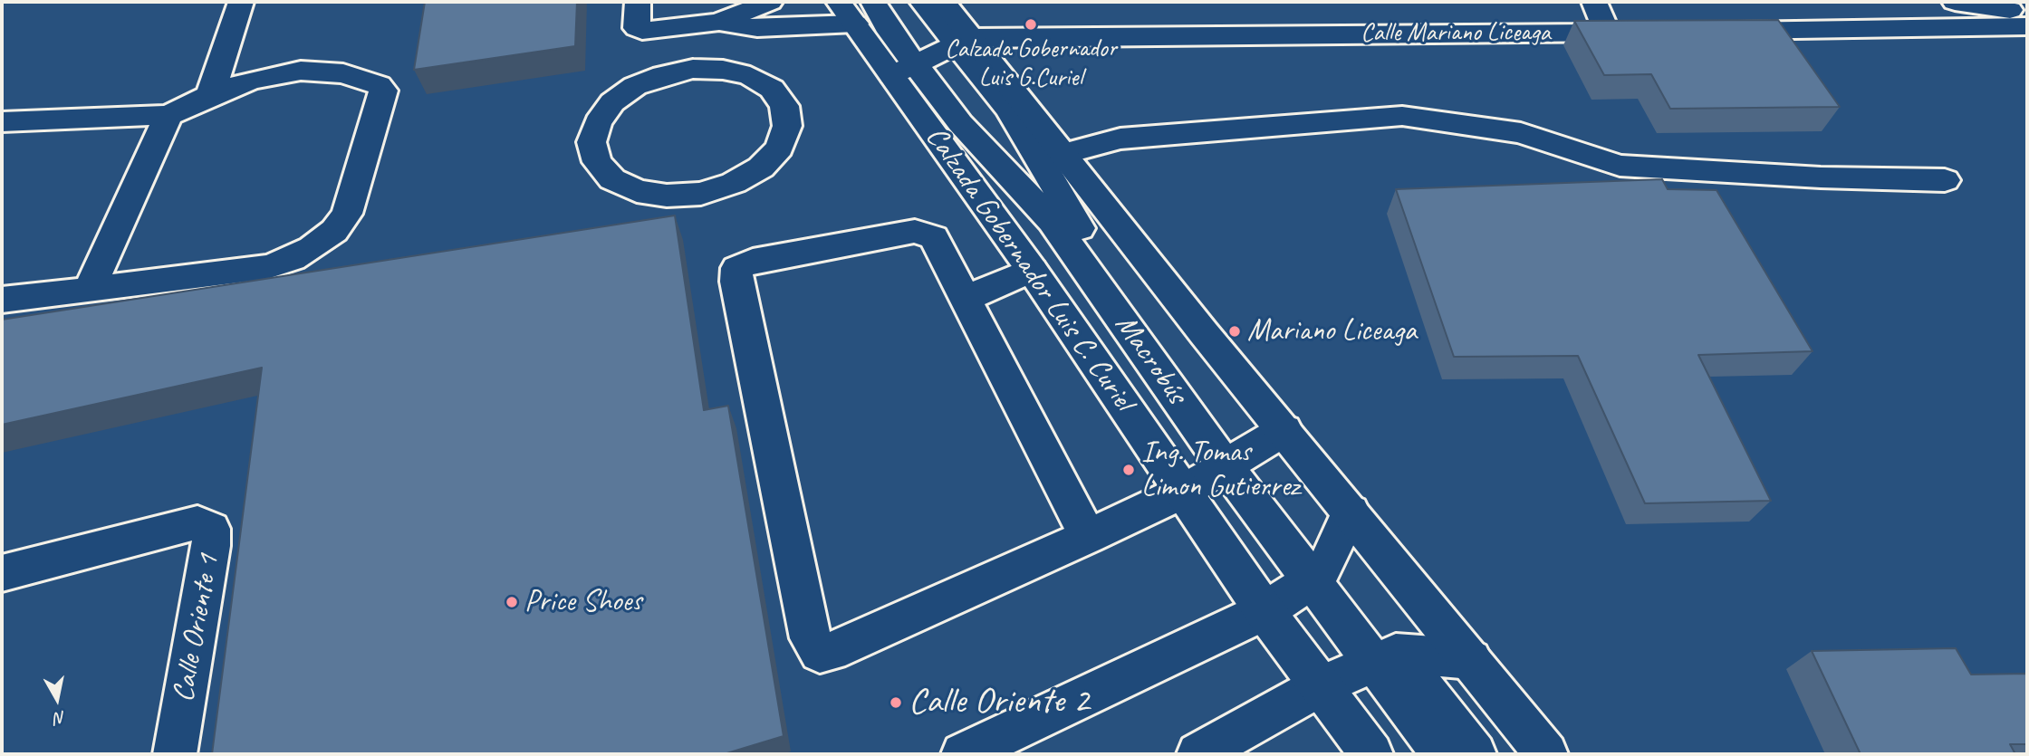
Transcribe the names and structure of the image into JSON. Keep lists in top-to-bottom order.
{
  "streets": {
    "main road": [
      "Calle Mariano Liceaga",
      "Calzada Gobernador Luis C. Curiel",
      "Macrobús",
      "Calle Oriente 1"
    ]
  },
  "crossings": [
    ["Calle Mariano Liceaga", "Calzada Gobernador Luis C. Curiel"],
    ["Calle Mariano Liceaga", "Macrobús"],
    ["Calzada Gobernador Luis C. Curiel", "Macrobús"]
  ],
  "places": [
    "Calzada Gobernador Luis G.Curiel",
    "Mariano Liceaga",
    "Ing. Tomas Limon Gutierrez",
    "Price Shoes",
    "Calle Oriente 2"
  ],
  "north": "bottom"
}
